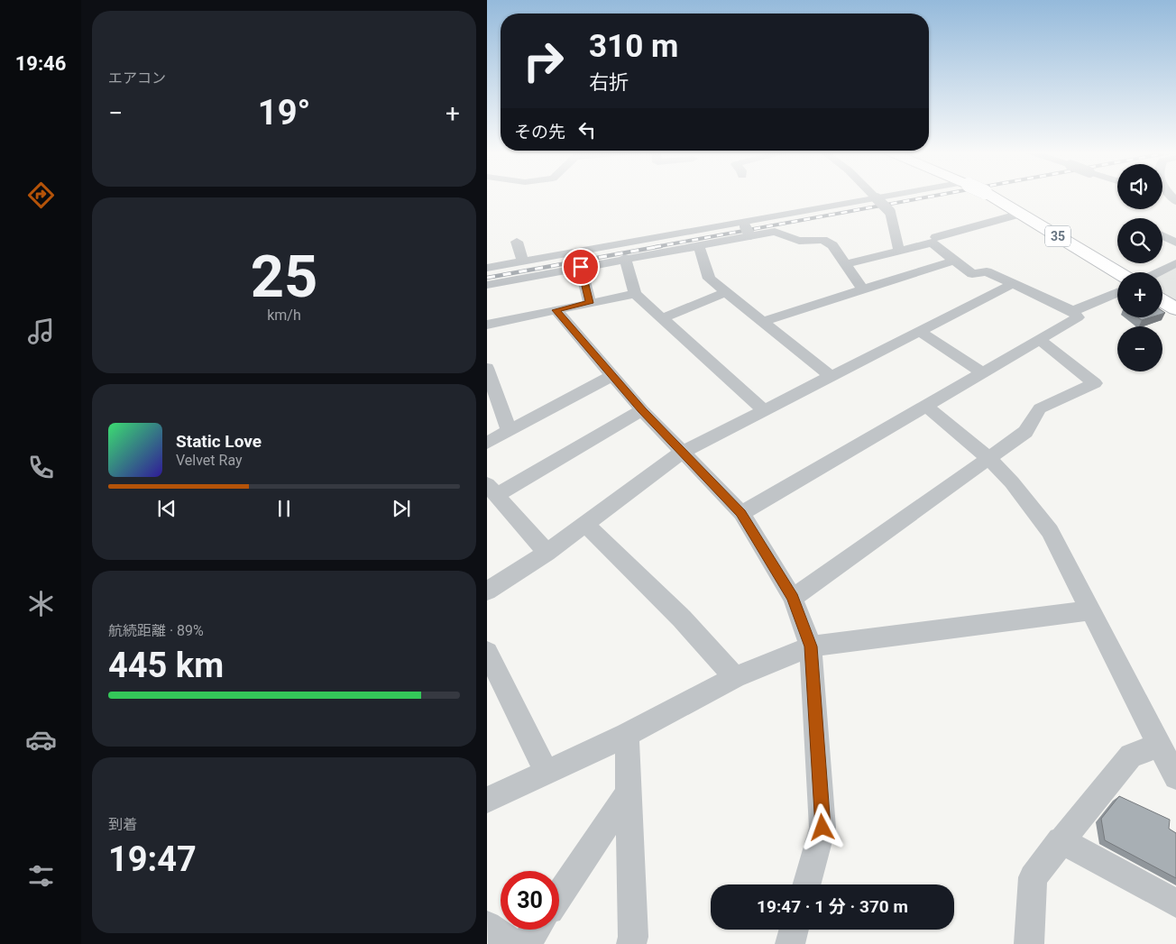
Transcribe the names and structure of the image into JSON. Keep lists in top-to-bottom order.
{
  "streets": {
    "main road": ["35"]
  },
  "page": {
    "tabs": "19:46",
    "tile": [
      "エアコン",
      ["25", "km/h"],
      ["航続距離 · 89%", "445 km"],
      ["到着", "19:47"]
    ],
    "turn": ["310 m", "右折"],
    "heat": ["−", "19°", "+"],
    "then": "その先",
    "map_buttons": ["+", "−"],
    "song": ["Static Love", "Velvet Ray"],
    "limit": "30",
    "trip": "19:47 · 1 分 · 370 m"
  }
}
